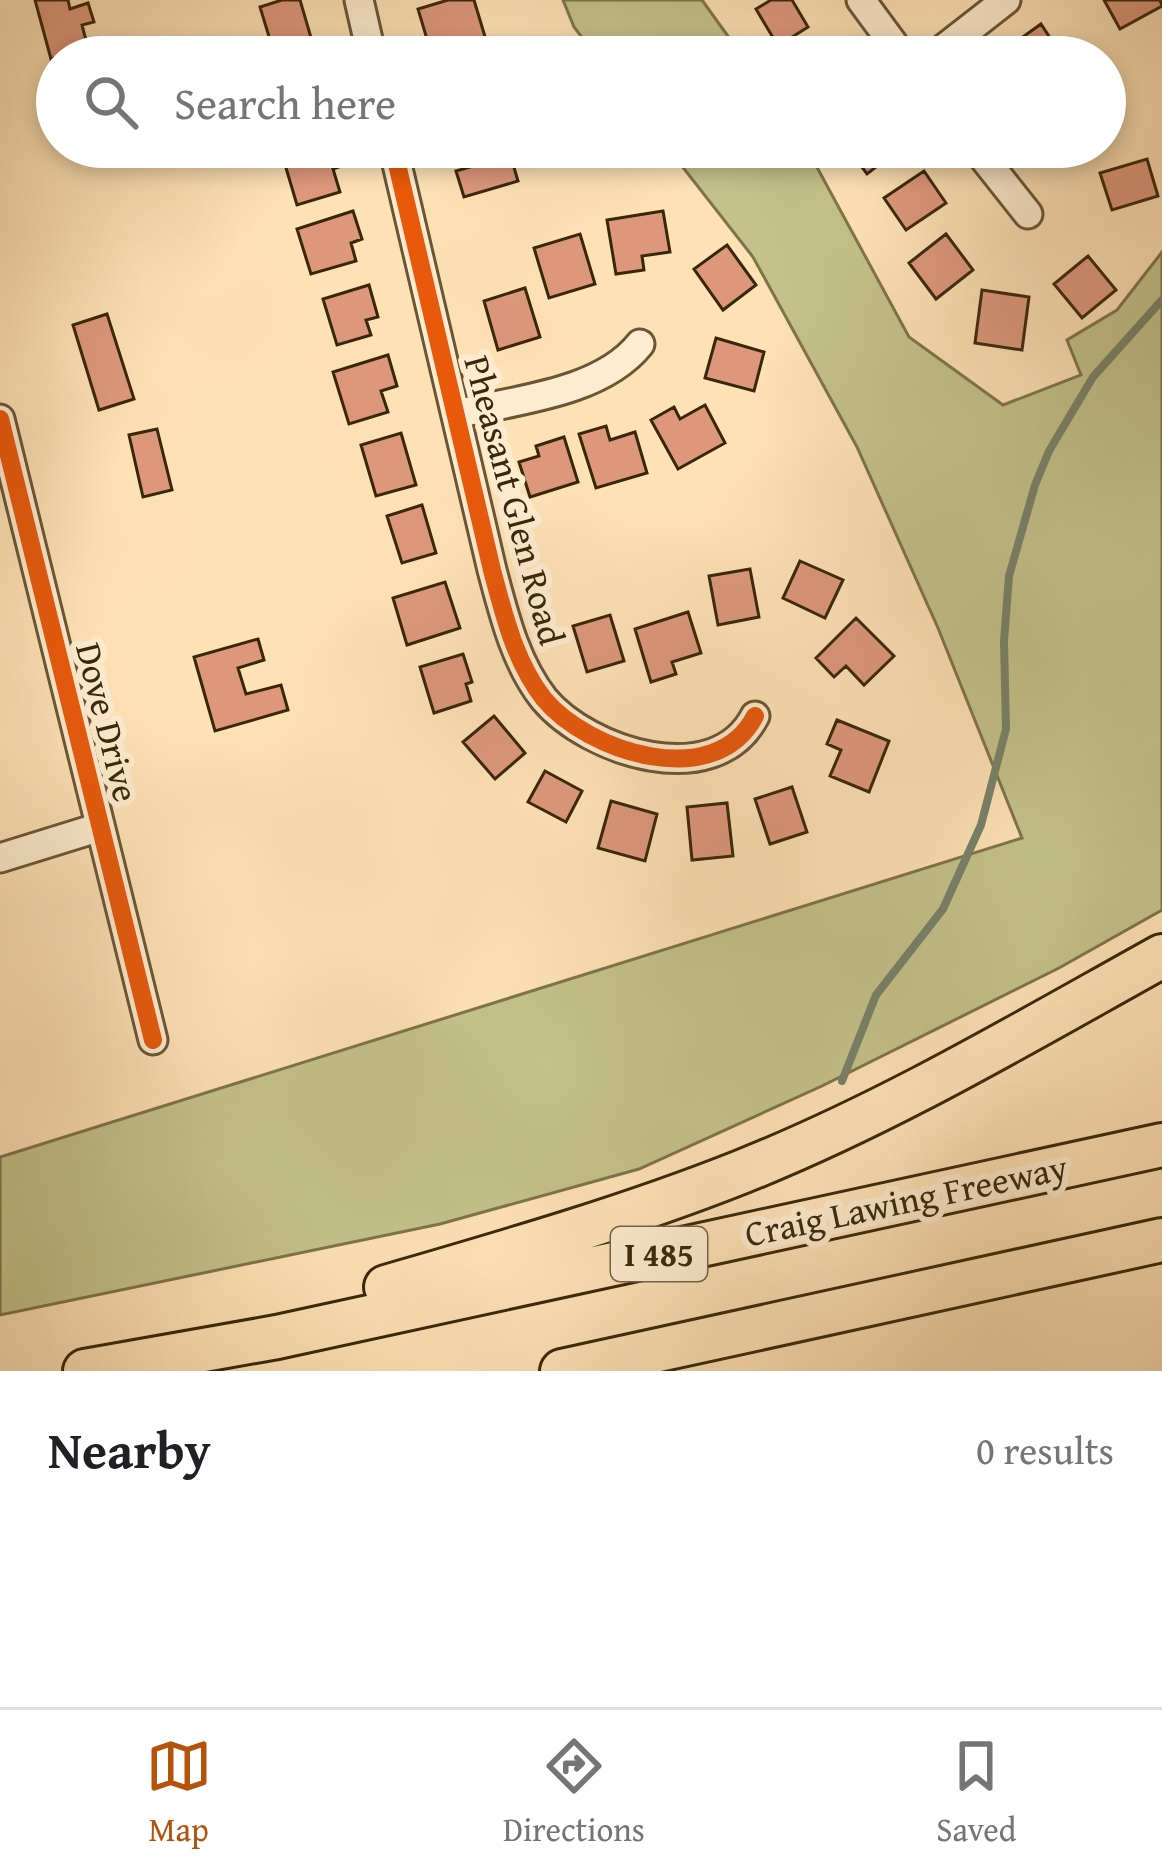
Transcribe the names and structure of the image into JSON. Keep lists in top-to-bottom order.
{
  "streets": {
    "highway": ["Craig Lawing Freeway", "I 485"],
    "street": ["Pheasant Glen Road", "Dove Drive"]
  },
  "page": {
    "search": "Search here",
    "heading": ["Nearby", "0 results"],
    "nav": ["Map", "Directions", "Saved"]
  }
}
